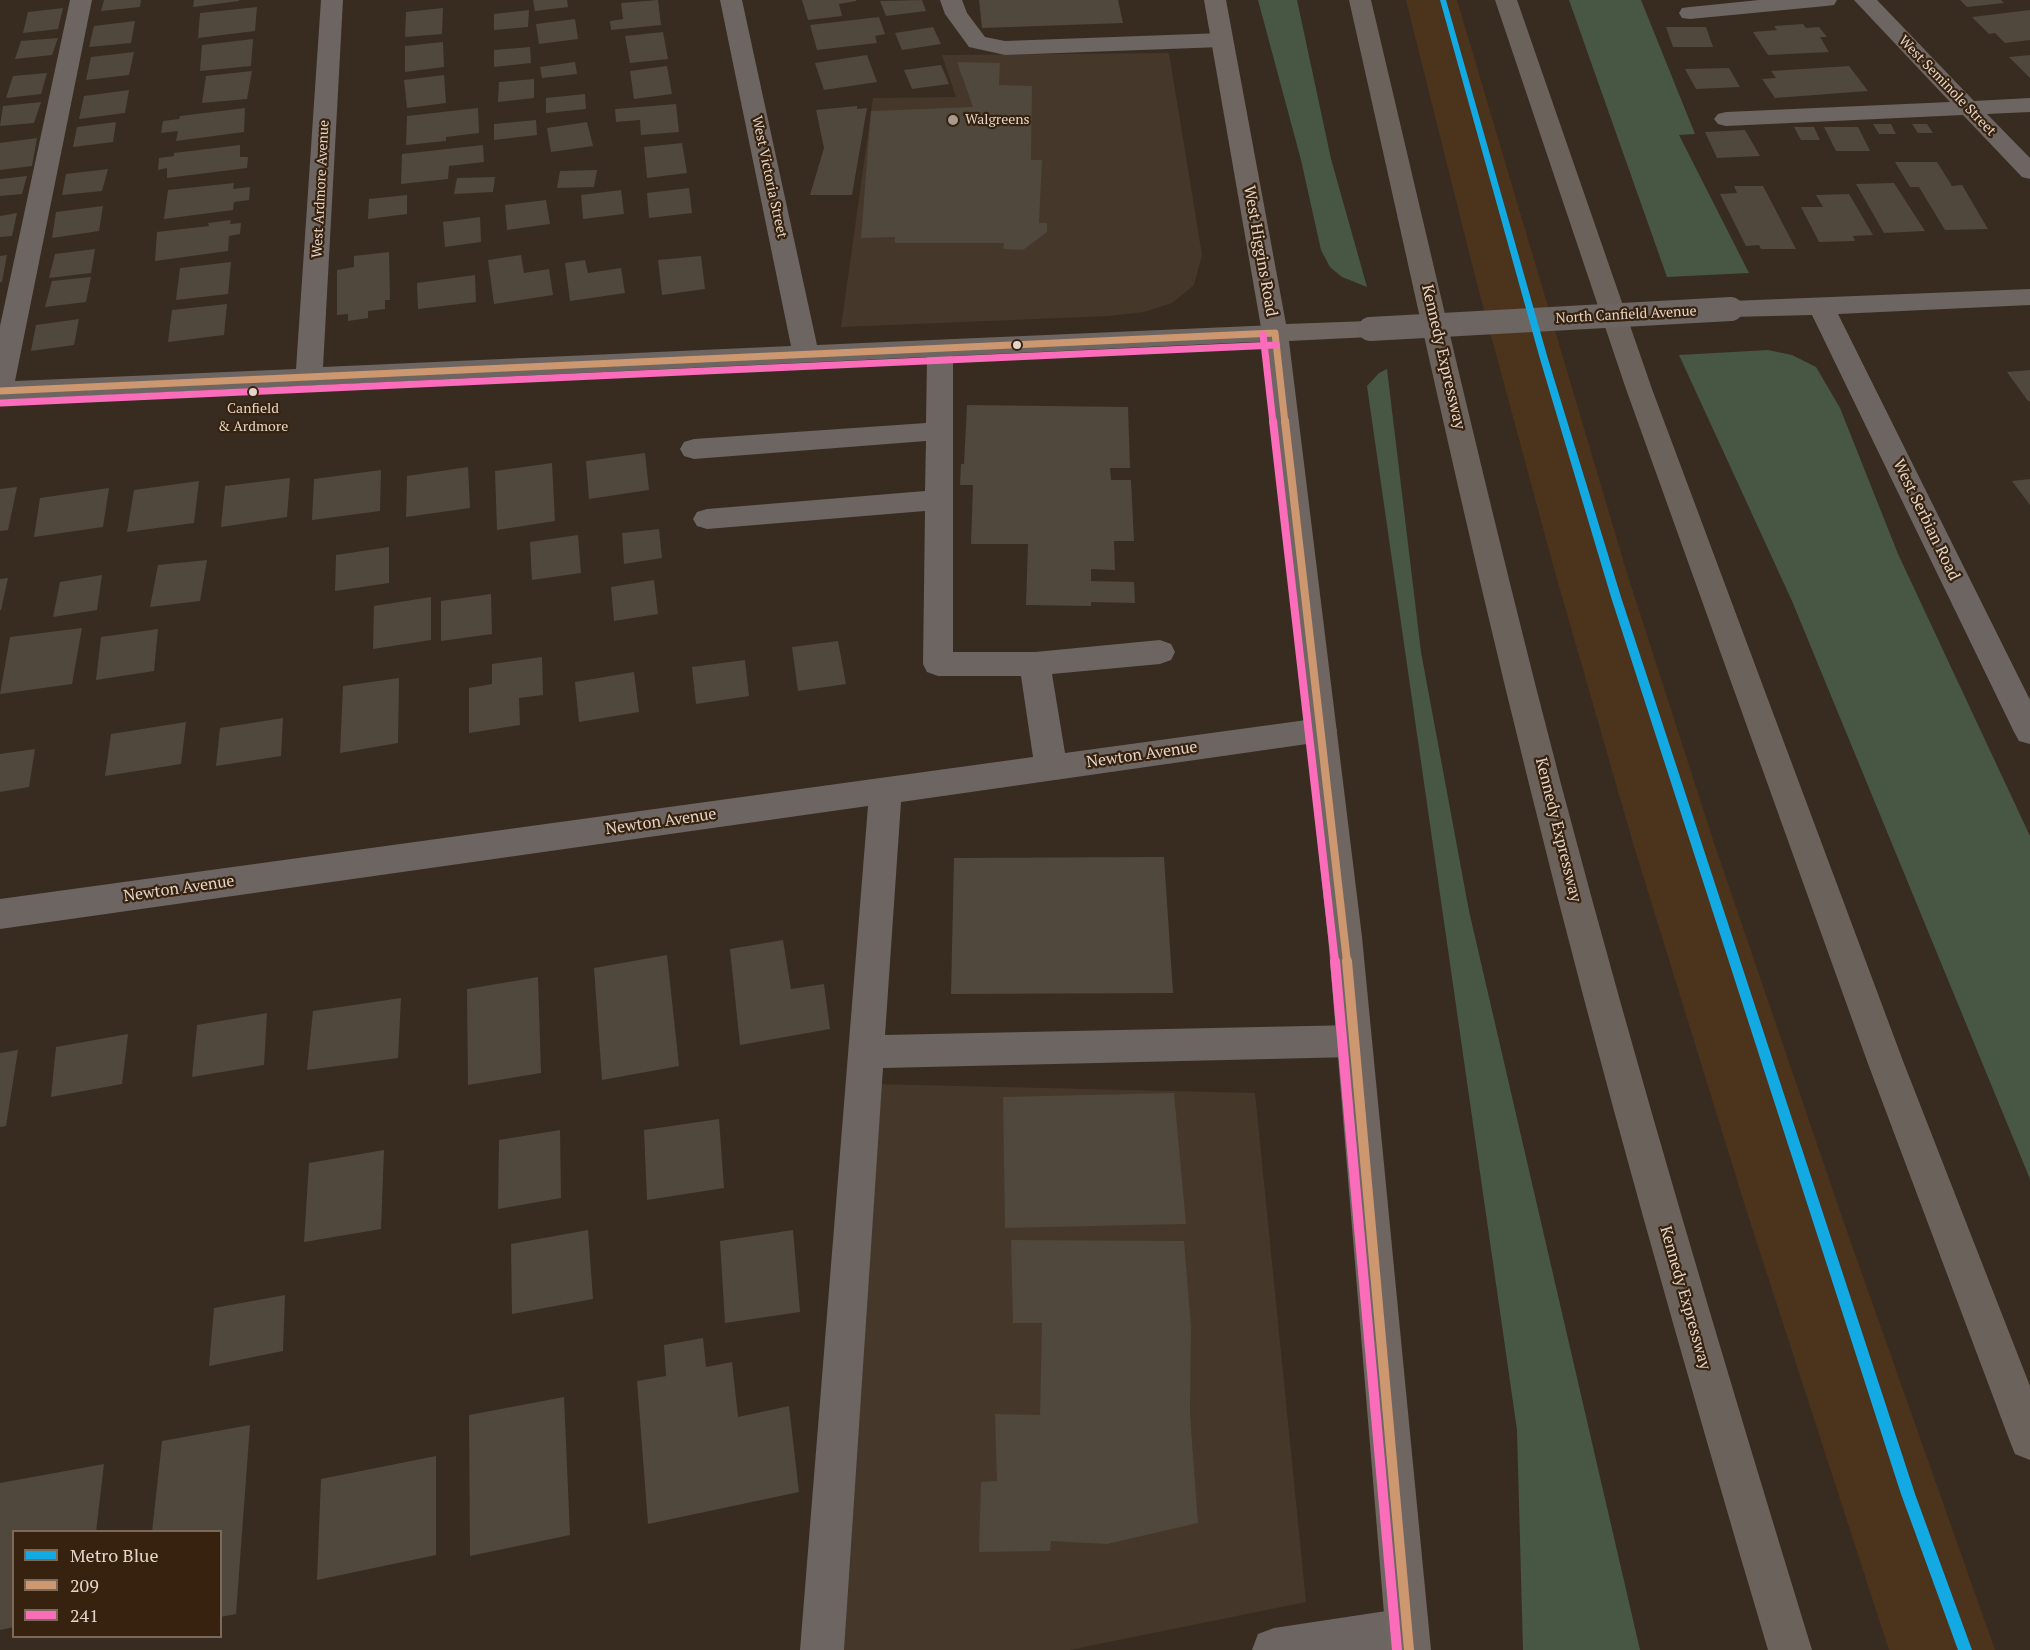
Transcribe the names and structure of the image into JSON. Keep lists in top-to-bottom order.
{
  "streets": {
    "highway": ["Kennedy Expressway"],
    "main road": ["West Higgins Road", "North Canfield Avenue"],
    "street": [
      "West Seminole Street",
      "West Victoria Street",
      "West Ardmore Avenue",
      "West Serbian Road",
      "Newton Avenue"
    ]
  },
  "crossings": [
    ["West Victoria Street", "North Canfield Avenue"],
    ["West Ardmore Avenue", "North Canfield Avenue"],
    ["West Higgins Road", "North Canfield Avenue"],
    ["West Higgins Road", "Newton Avenue"],
    ["North Canfield Avenue", "West Serbian Road"]
  ],
  "places": ["Walgreens", "Canfield & Ardmore"],
  "lines": ["metro line Blue", "transit line 209", "transit line 241"],
  "legend": ["Metro Blue", "209", "241"]
}
